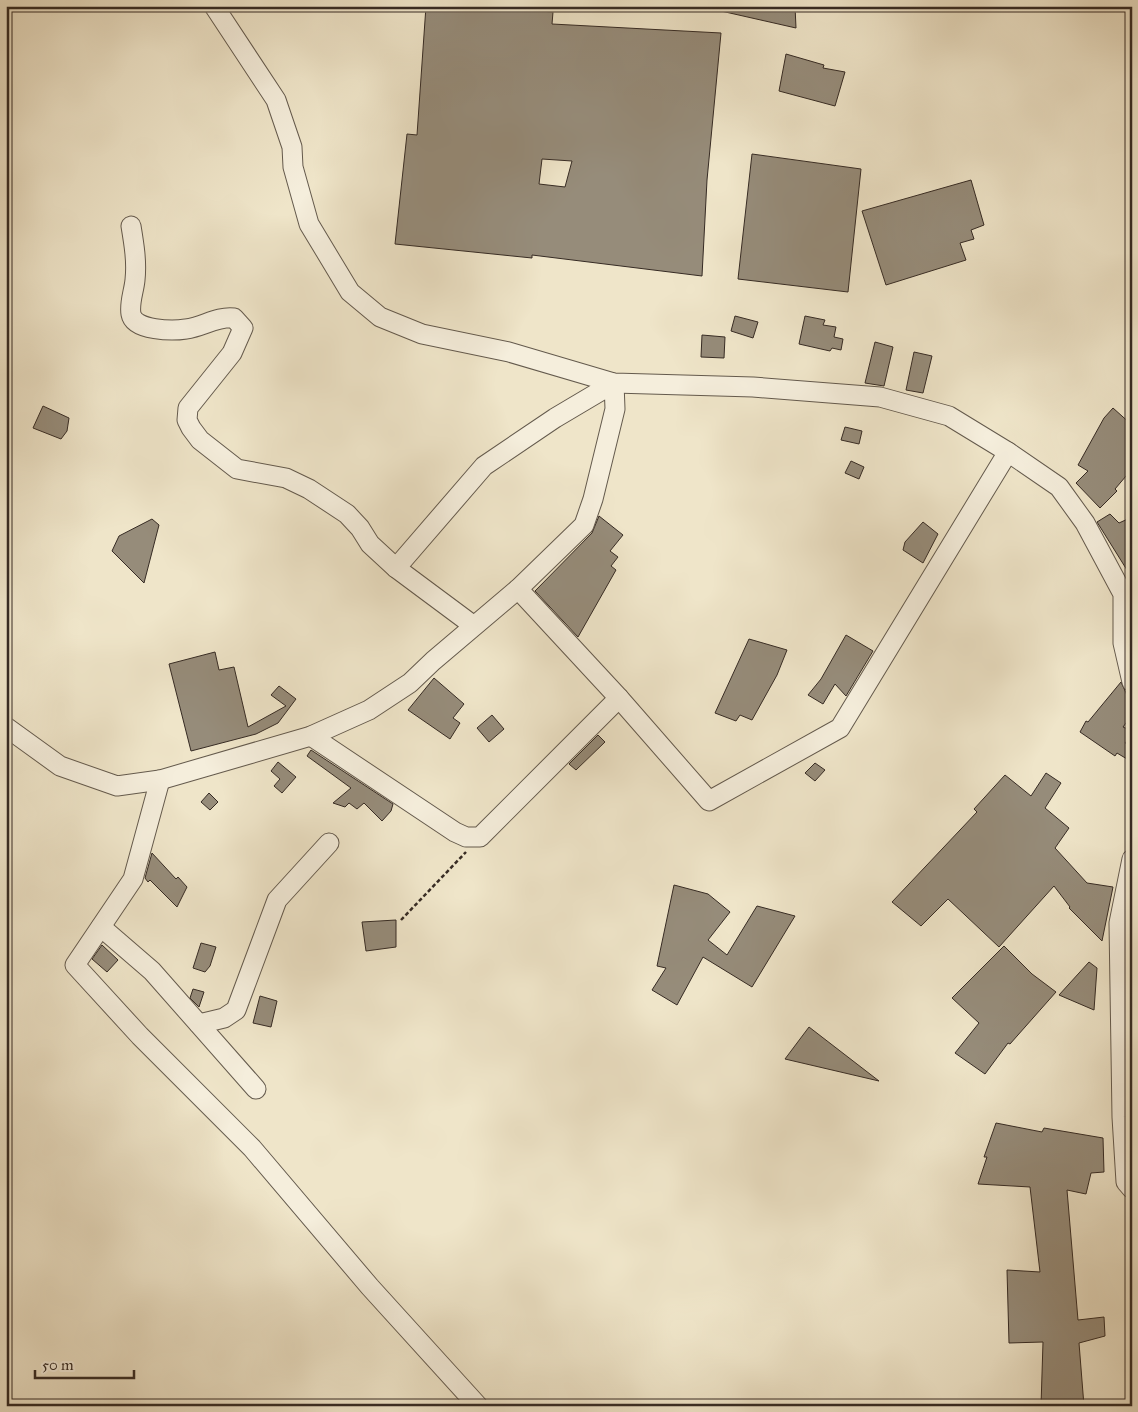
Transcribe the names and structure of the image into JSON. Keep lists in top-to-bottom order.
{
  "scale_bar": "50 m"
}
